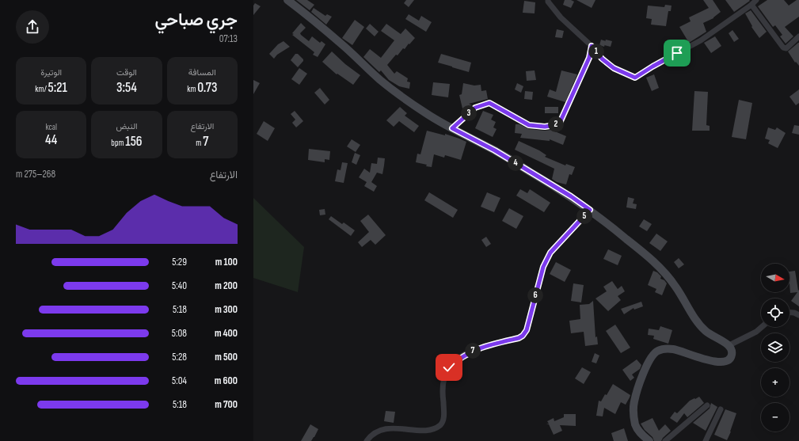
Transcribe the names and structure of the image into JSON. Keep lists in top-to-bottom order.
{
  "north": "right",
  "page": {
    "heading": ["جري صباحي", "07:13"],
    "pins": [
      "1",
      "3",
      "2",
      "4",
      "5",
      "6",
      "7"
    ],
    "stats": [
      ["المسافة", "0.73 km"],
      ["الوقت", "3:54"],
      ["الوتيرة", "5:21 /km"],
      ["الارتفاع", "7 m"],
      ["النبض", "156 bpm"],
      ["kcal", "44"]
    ],
    "chart": ["الارتفاع", "268–275 m"],
    "list": [
      {
        "name": "100 m",
        "note": "5:29"
      },
      {
        "name": "200 m",
        "note": "5:40"
      },
      {
        "name": "300 m",
        "note": "5:18"
      },
      {
        "name": "400 m",
        "note": "5:08"
      },
      {
        "name": "500 m",
        "note": "5:28"
      },
      {
        "name": "600 m",
        "note": "5:04"
      },
      {
        "name": "700 m",
        "note": "5:18"
      }
    ],
    "map_buttons": ["+", "−"]
  }
}
